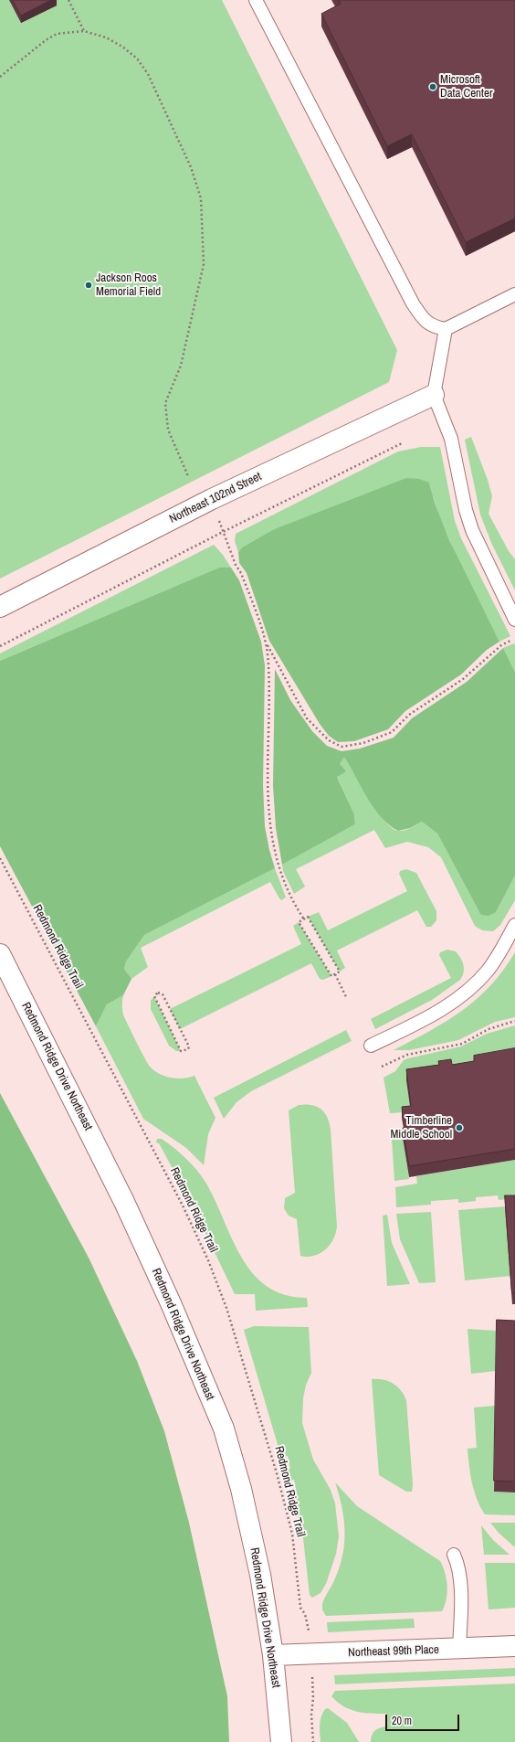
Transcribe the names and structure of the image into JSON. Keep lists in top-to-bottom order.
{
  "streets": {
    "street": ["Northeast 102nd Street", "Redmond Ridge Drive Northeast", "Northeast 99th Place"],
    "path": ["Redmond Ridge Trail"]
  },
  "crossings": [
    ["Redmond Ridge Drive Northeast", "Northeast 99th Place"]
  ],
  "places": ["Microsoft Data Center", "Jackson Roos Memorial Field", "Timberline Middle School"],
  "scale_bar": "20 m"
}
